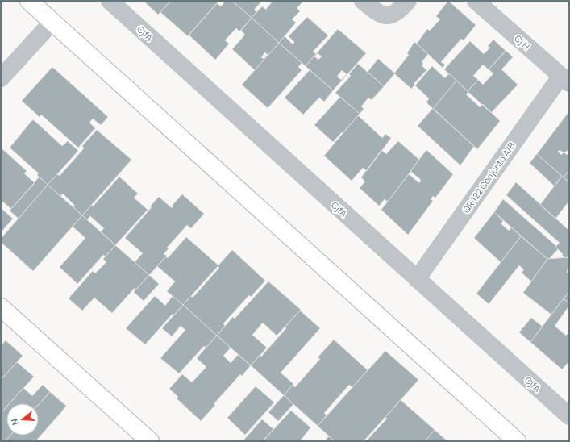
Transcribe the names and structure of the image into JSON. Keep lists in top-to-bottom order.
{
  "streets": {
    "street": ["CjfA", "Cj H", "QR 122 Conjunto A/B"]
  },
  "crossings": [
    ["CjfA", "QR 122 Conjunto A/B"],
    ["Cj H", "QR 122 Conjunto A/B"]
  ],
  "north": "left"
}
